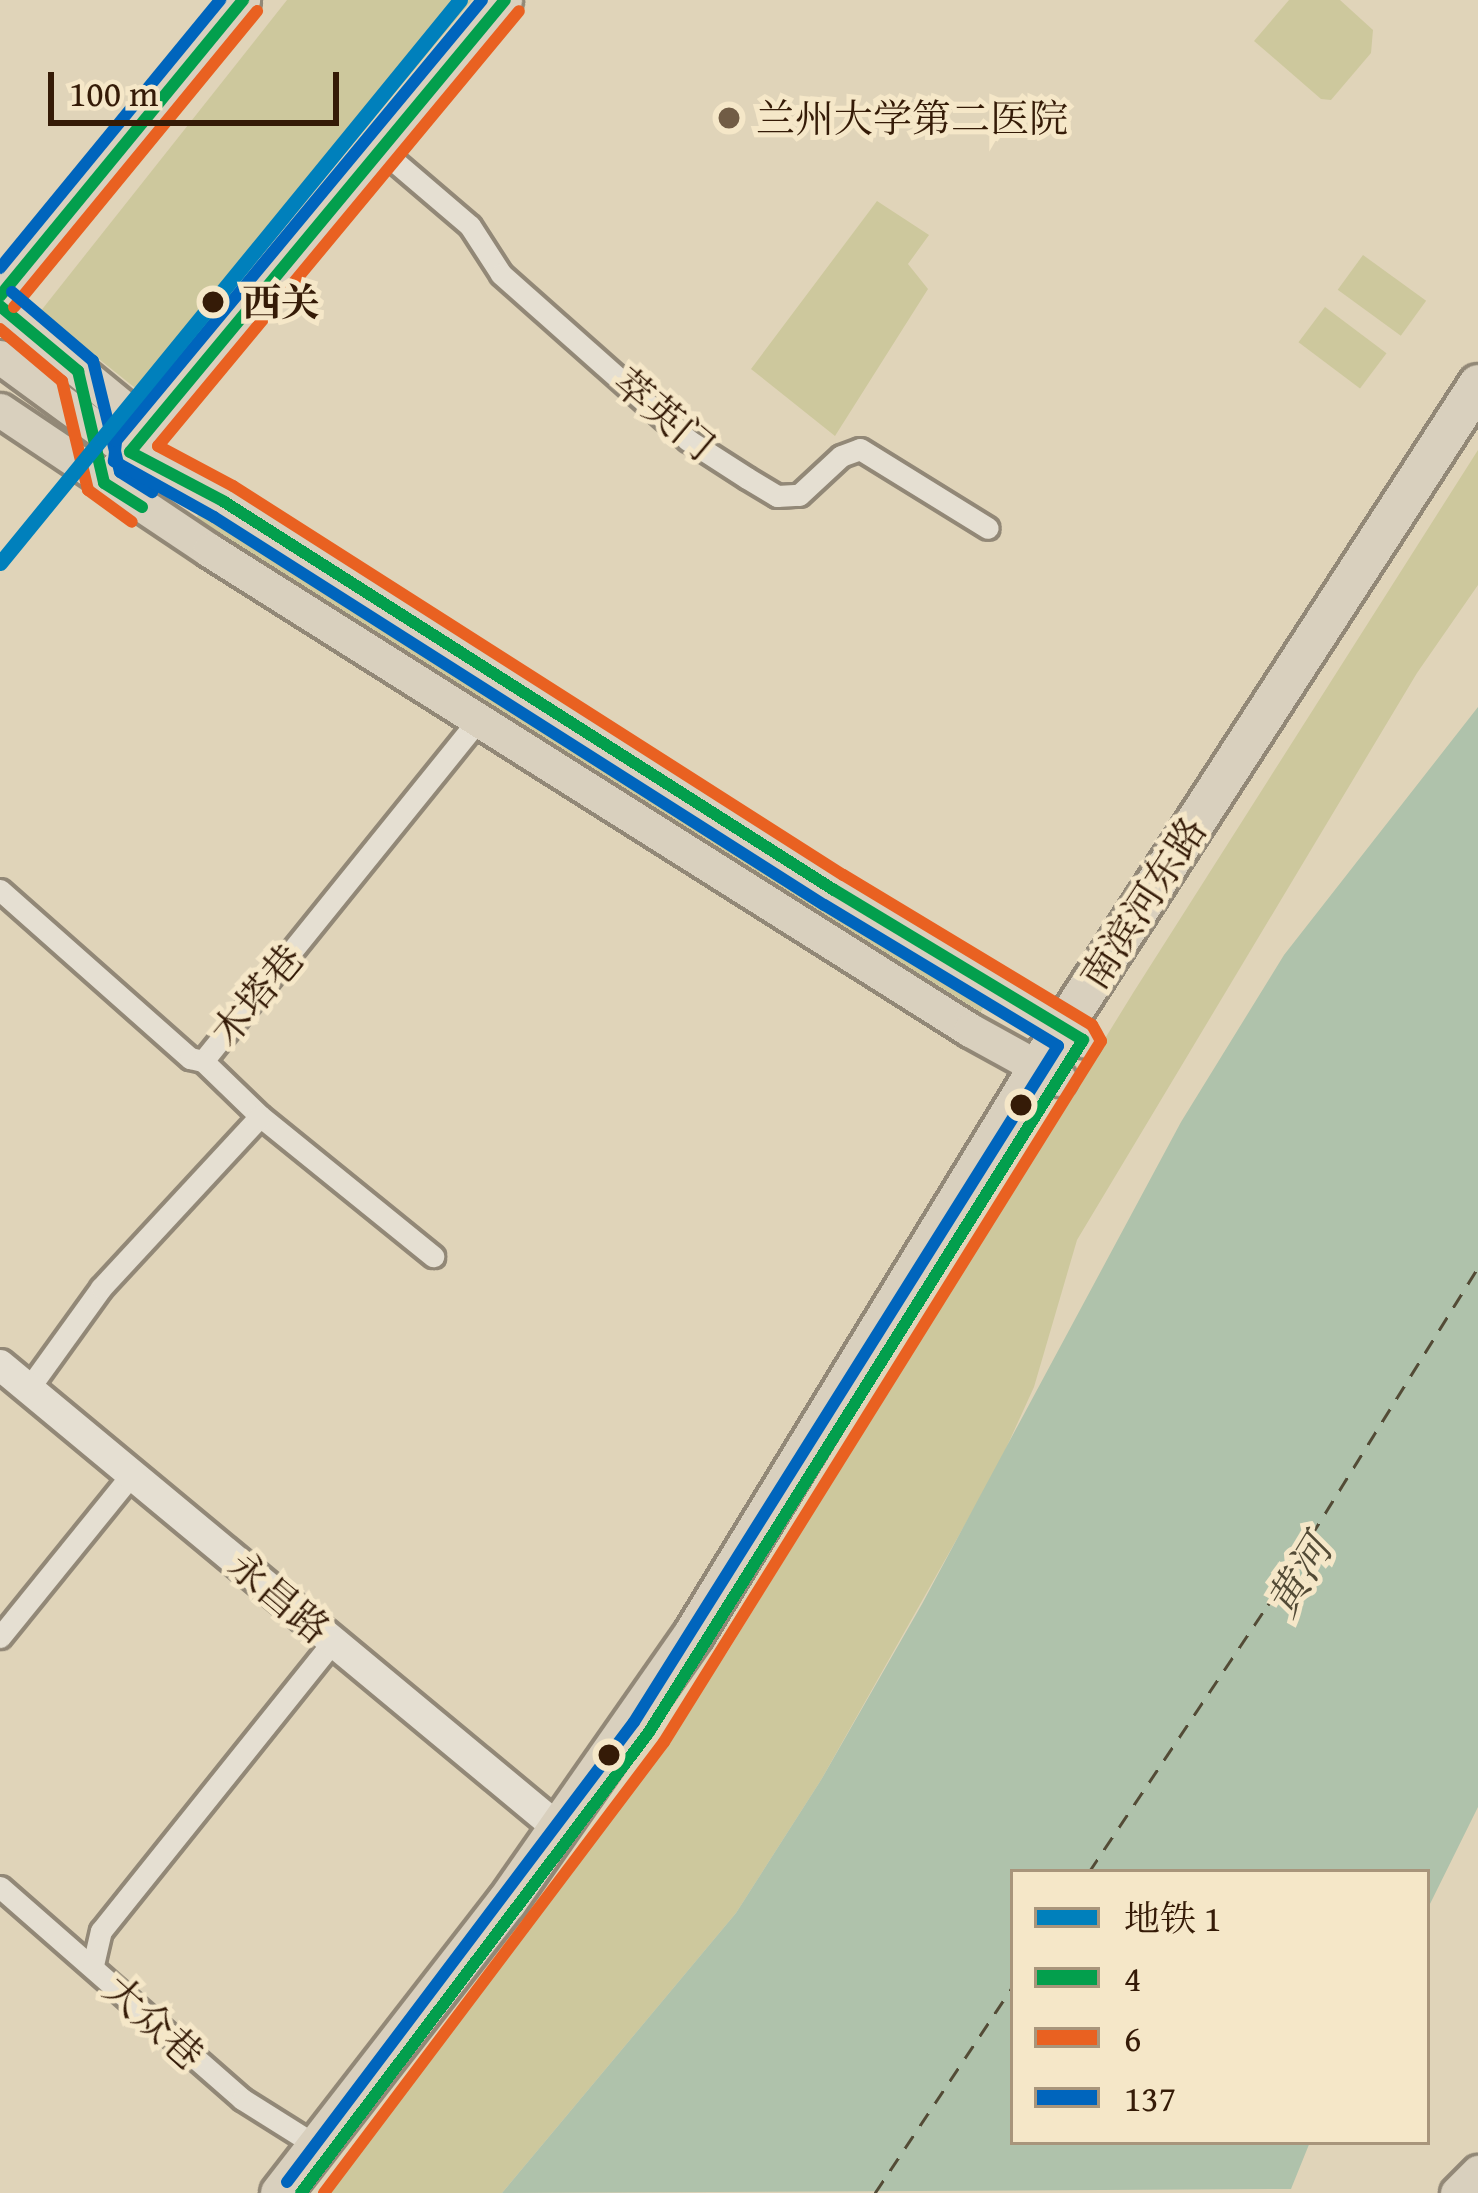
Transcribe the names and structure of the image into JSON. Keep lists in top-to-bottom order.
{
  "streets": {
    "highway": ["南滨河东路"],
    "street": [
      "萃英门",
      "木塔巷",
      "永昌路",
      "大众巷"
    ]
  },
  "crossings": [
    ["南滨河东路", "永昌路"],
    ["南滨河东路", "大众巷"]
  ],
  "water": ["黄河"],
  "places": ["兰州大学第二医院", "西关"],
  "lines": [
    "metro line 1",
    "transit line 4",
    "transit line 137",
    "transit line 6"
  ],
  "legend": [
    "地铁 1",
    "4",
    "6",
    "137"
  ],
  "scale_bar": "100 m"
}
